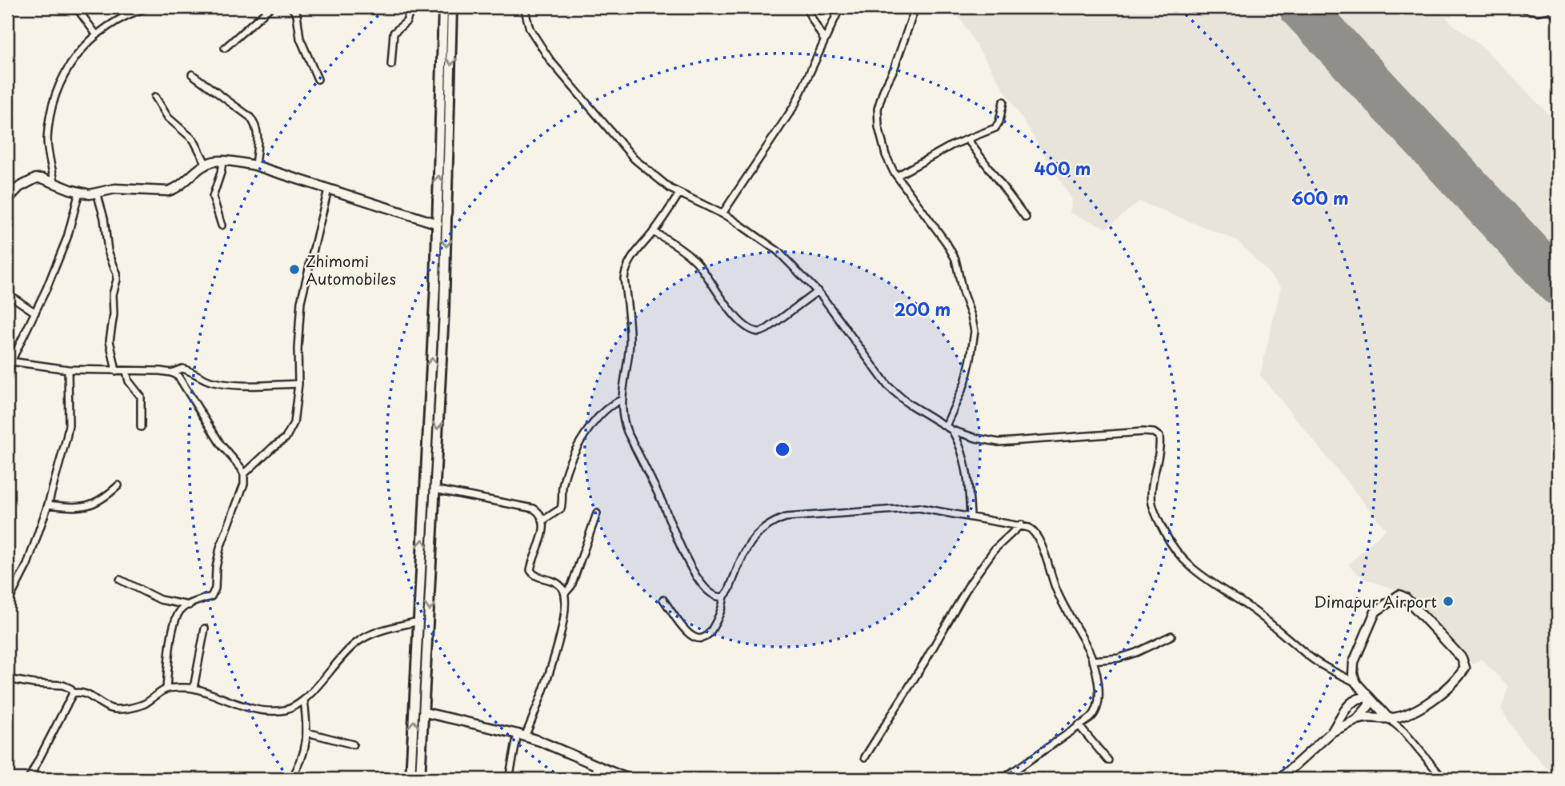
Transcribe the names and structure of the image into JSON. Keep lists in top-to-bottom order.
{
  "places": ["Zhimomi Automobiles", "Dimapur Airport"],
  "rings": ["400 m", "600 m", "200 m"]
}
